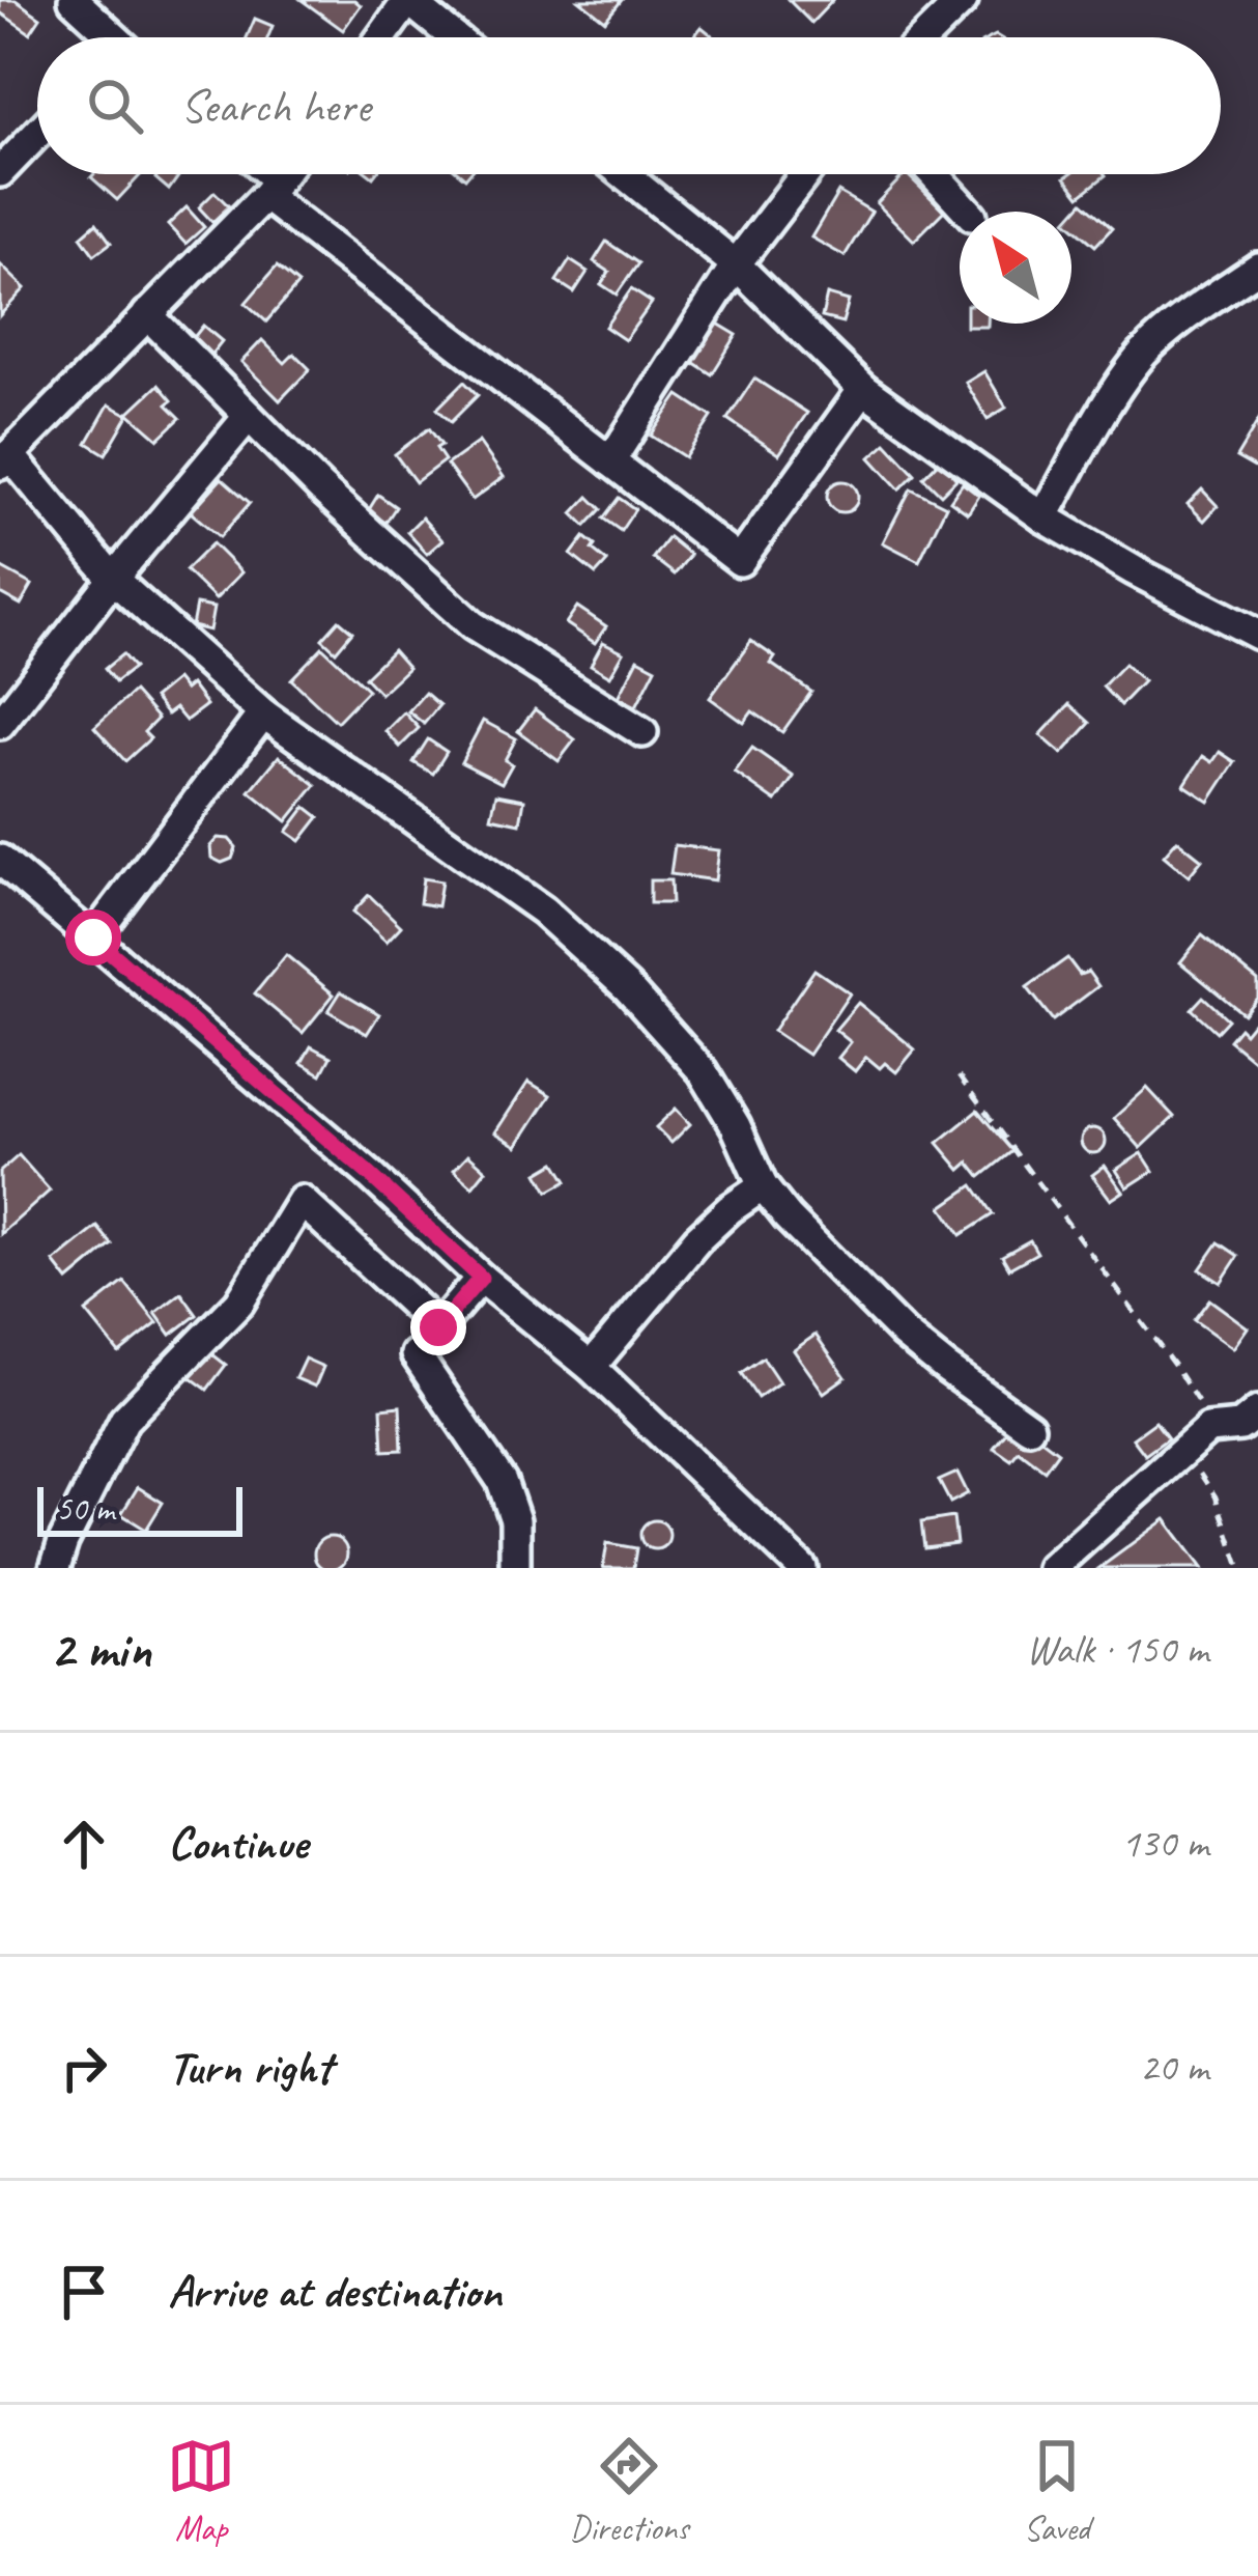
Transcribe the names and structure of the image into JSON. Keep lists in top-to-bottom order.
{
  "scale_bar": "50 m",
  "north": "top left",
  "page": {
    "search": "Search here",
    "scale": "50 m",
    "heading": ["2 min", "Walk · 150 m"],
    "list": [
      ["Continue", "130 m"],
      ["Turn right", "20 m"],
      "Arrive at destination"
    ],
    "nav": ["Map", "Directions", "Saved"]
  }
}
